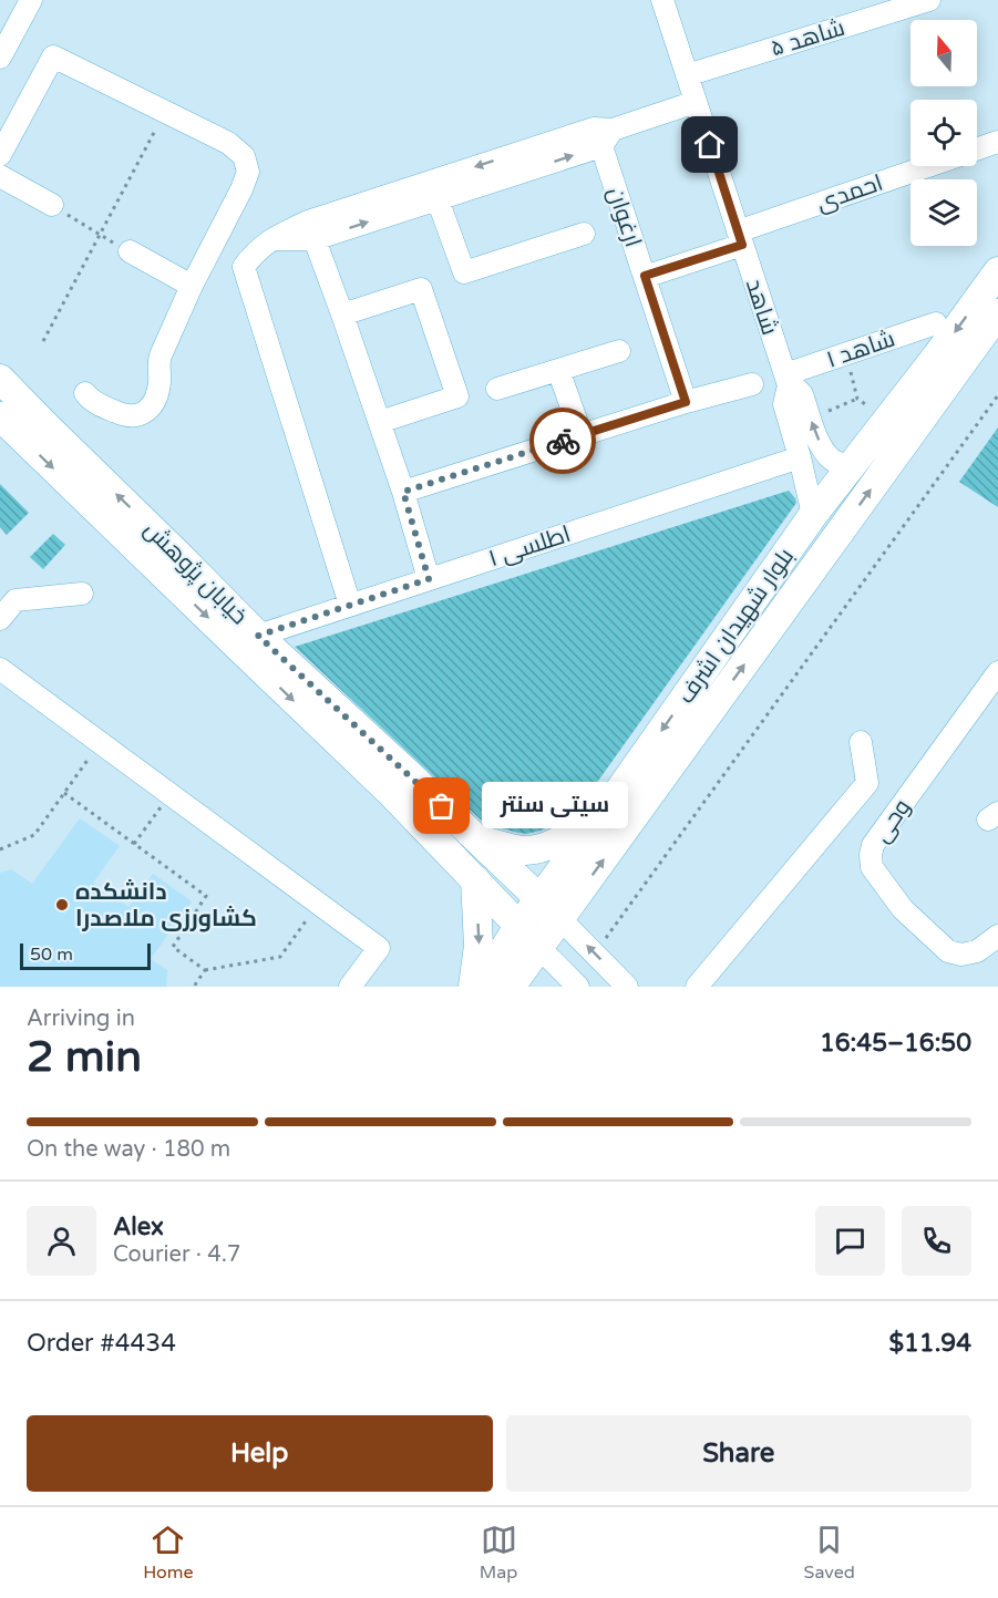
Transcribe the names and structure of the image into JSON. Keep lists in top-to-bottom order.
{
  "streets": {
    "main road": ["خیابان پژوهش", "بلوار شهیدان اشرف"],
    "street": [
      "شاهد ۵",
      "احمدی",
      "ارغوان",
      "شاهد",
      "شاهد ۱",
      "اطلسی ۱",
      "وحی"
    ]
  },
  "crossings": [
    ["شاهد ۵", "شاهد"],
    ["احمدی", "ارغوان"],
    ["احمدی", "شاهد"],
    ["شاهد", "شاهد ۱"],
    ["شاهد", "اطلسی ۱"],
    ["شاهد", "بلوار شهیدان اشرف"],
    ["اطلسی ۱", "خیابان پژوهش"],
    ["خیابان پژوهش", "بلوار شهیدان اشرف"]
  ],
  "places": ["سیتی سنتر", "دانشکده کشاورزی ملاصدرا"],
  "scale_bar": "50 m",
  "north": "top",
  "page": {
    "bubble": "سیتی سنتر",
    "scale": "50 m",
    "heading": ["2 min", "Arriving in", "16:45–16:50"],
    "panel": [
      "Alex",
      "Courier · 4.7",
      "Order #4434",
      "$11.94"
    ],
    "bar": "On the way · 180 m",
    "buttons": ["Help", "Share"],
    "tabs": ["Home", "Map", "Saved"]
  }
}
